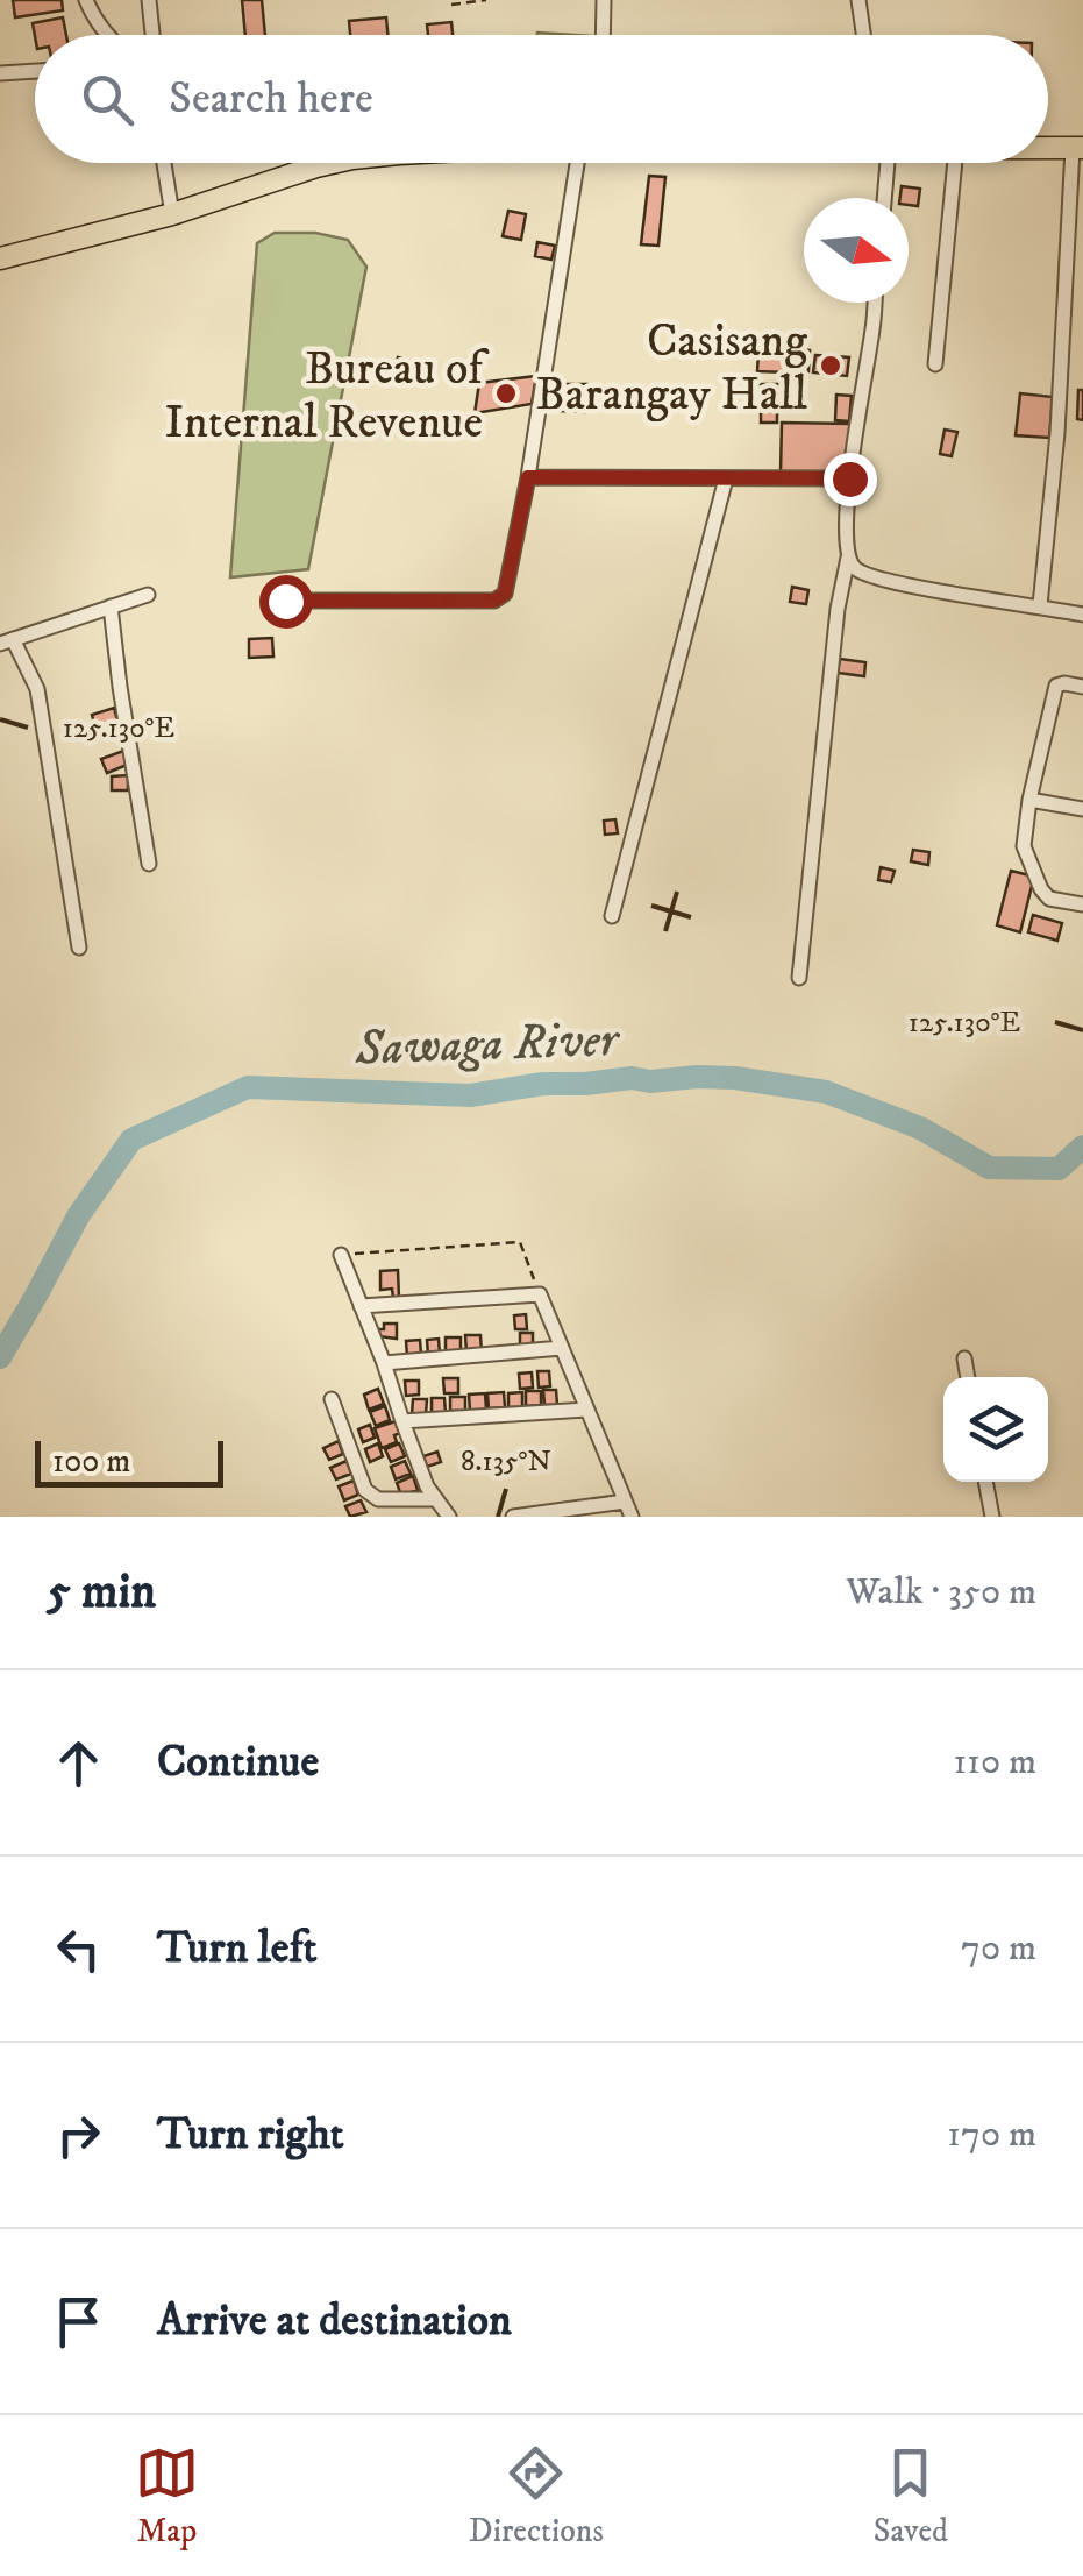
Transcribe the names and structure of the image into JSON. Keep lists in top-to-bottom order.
{
  "water": ["Sawaga River"],
  "places": ["Casisang Barangay Hall", "Bureau of Internal Revenue"],
  "scale_bar": "100 m",
  "north": "right",
  "page": {
    "search": "Search here",
    "scale": "100 m",
    "heading": ["5 min", "Walk · 350 m"],
    "list": [
      ["Continue", "110 m"],
      ["Turn left", "70 m"],
      ["Turn right", "170 m"],
      "Arrive at destination"
    ],
    "nav": ["Map", "Directions", "Saved"]
  },
  "coordinates": ["125.130°E", "8.135°N"]
}
